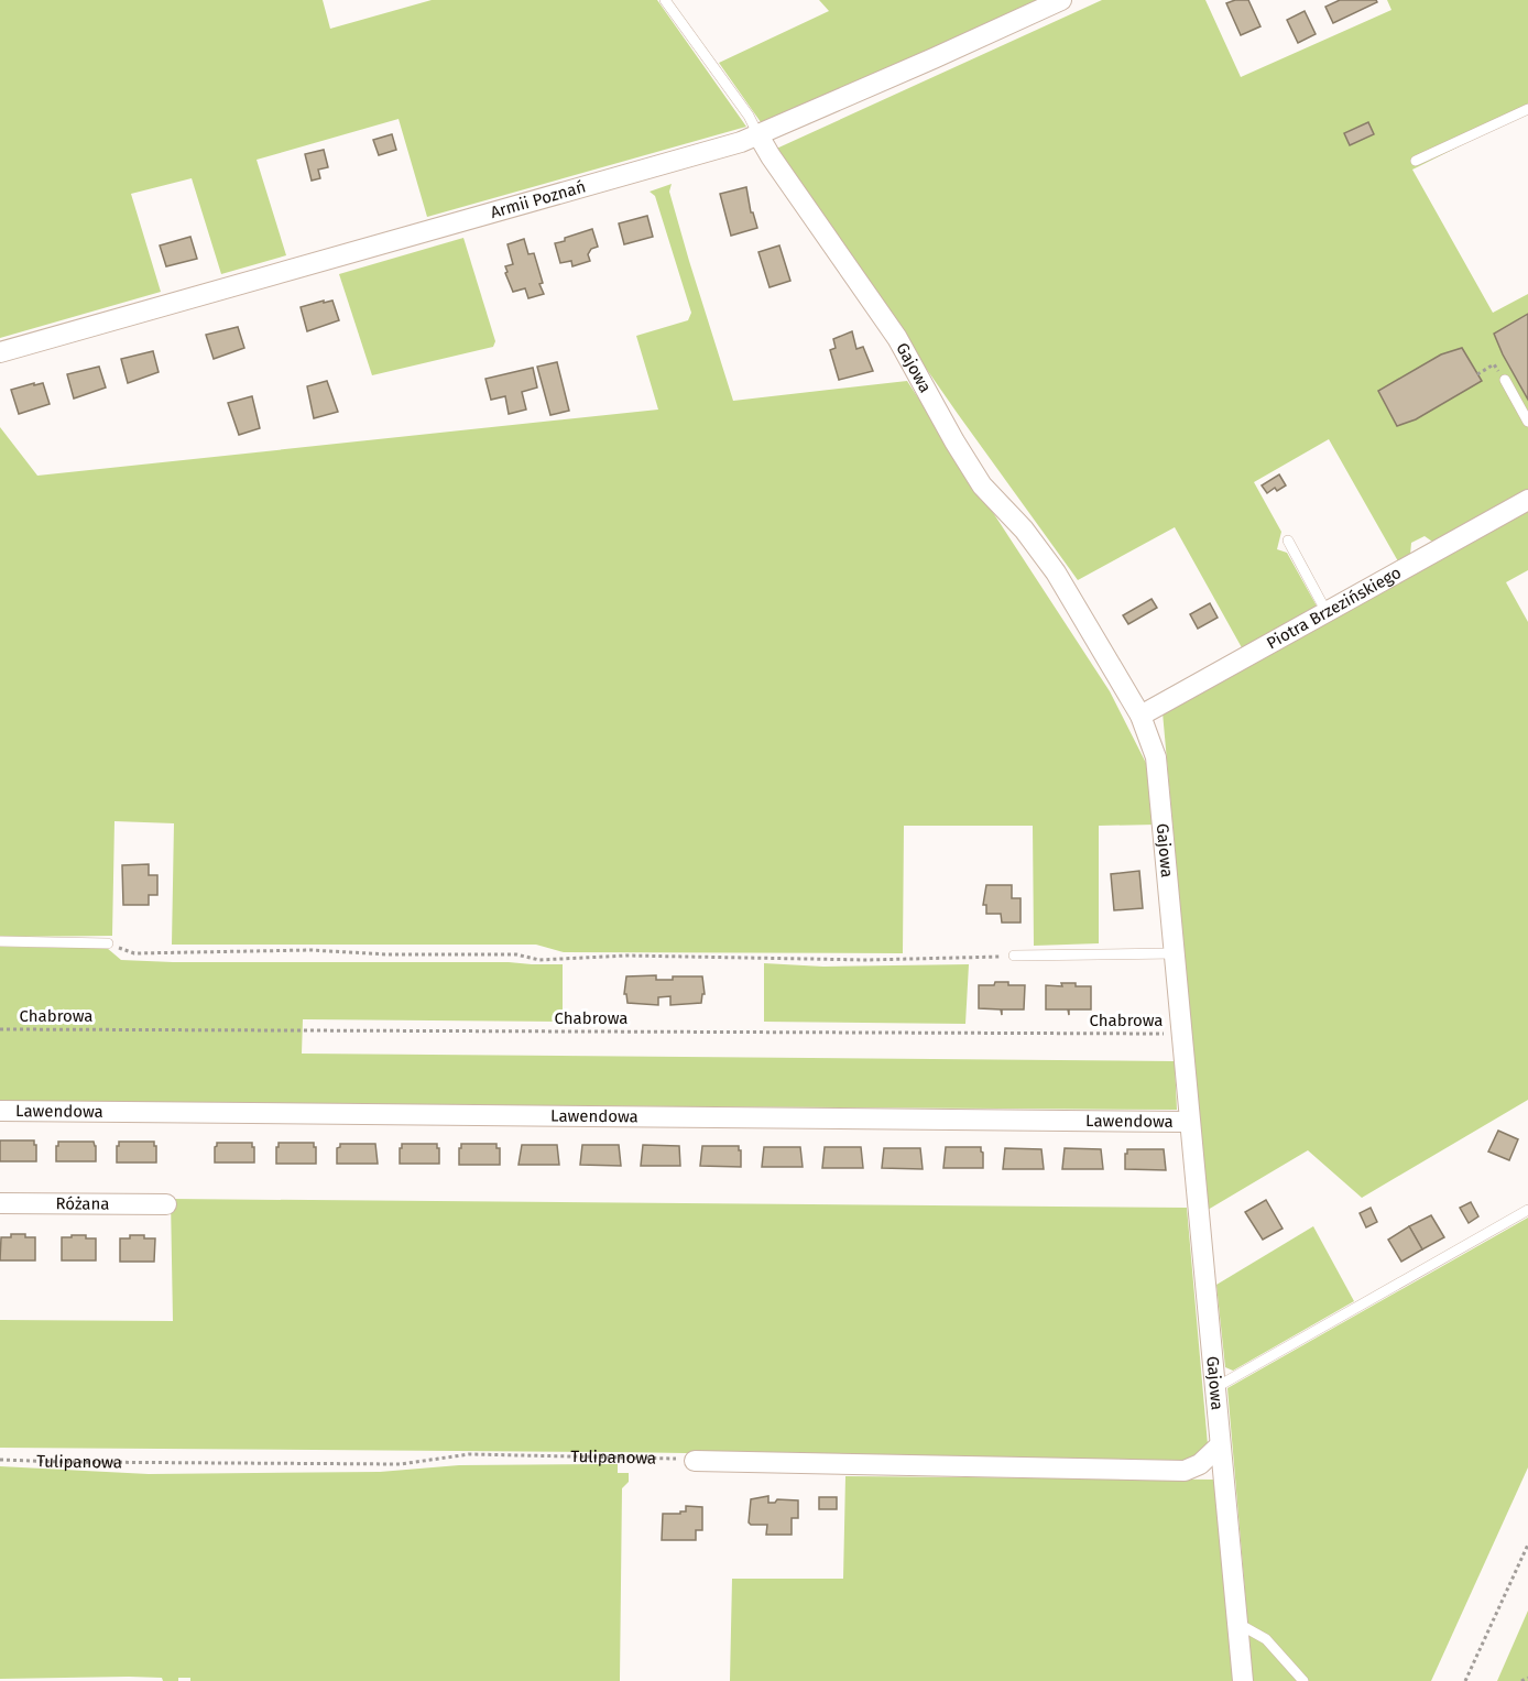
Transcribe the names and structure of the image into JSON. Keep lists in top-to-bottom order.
{
  "streets": {
    "street": [
      "Armii Poznań",
      "Gajowa",
      "Piotra Brzezińskiego",
      "Lawendowa",
      "Różana"
    ],
    "path": ["Chabrowa", "Tulipanowa"]
  },
  "crossings": [
    ["Armii Poznań", "Gajowa"],
    ["Gajowa", "Piotra Brzezińskiego"],
    ["Gajowa", "Chabrowa"],
    ["Gajowa", "Lawendowa"]
  ]
}
